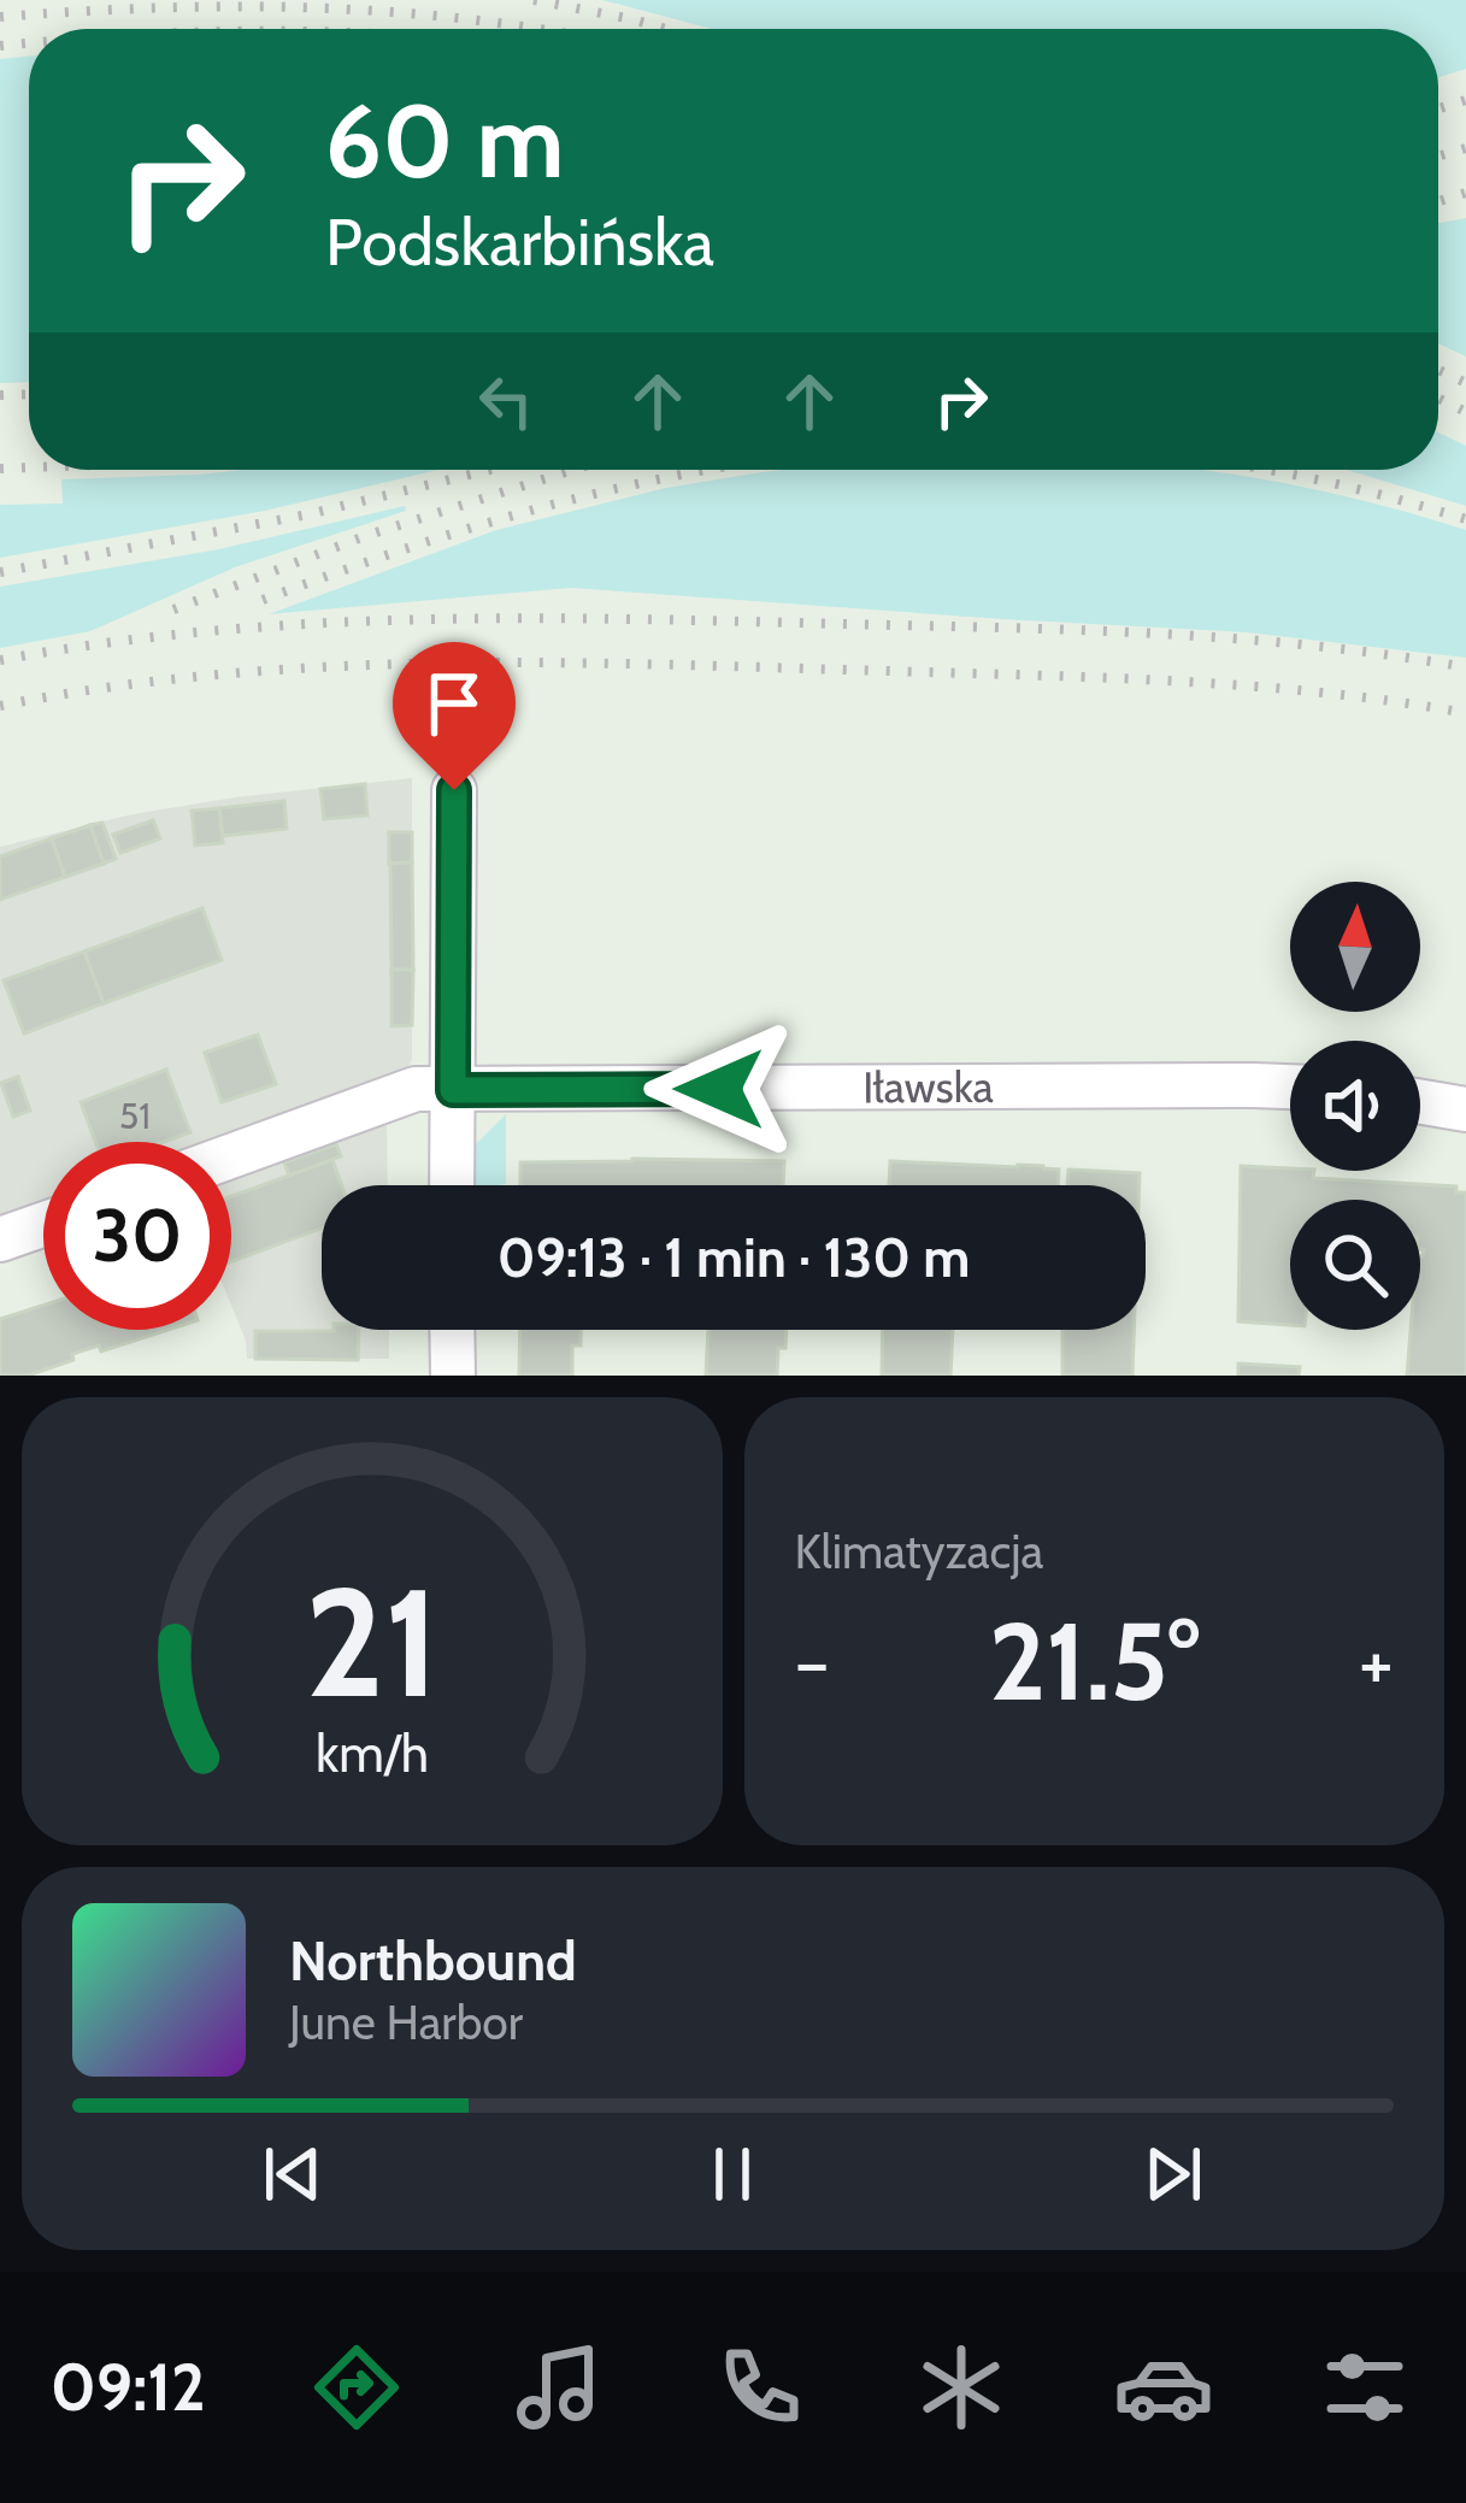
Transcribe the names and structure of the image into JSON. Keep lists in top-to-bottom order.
{
  "streets": {
    "street": ["Iławska"]
  },
  "house_numbers": ["51"],
  "north": "top",
  "page": {
    "turn": ["60 m", "Podskarbińska"],
    "limit": "30",
    "trip": "09:13 · 1 min · 130 m",
    "tile": "Klimatyzacja",
    "heat": ["−", "21.5°", "+"],
    "song": ["Northbound", "June Harbor"],
    "tabs": "09:12",
    "gauge": ["21", "km/h"]
  }
}
